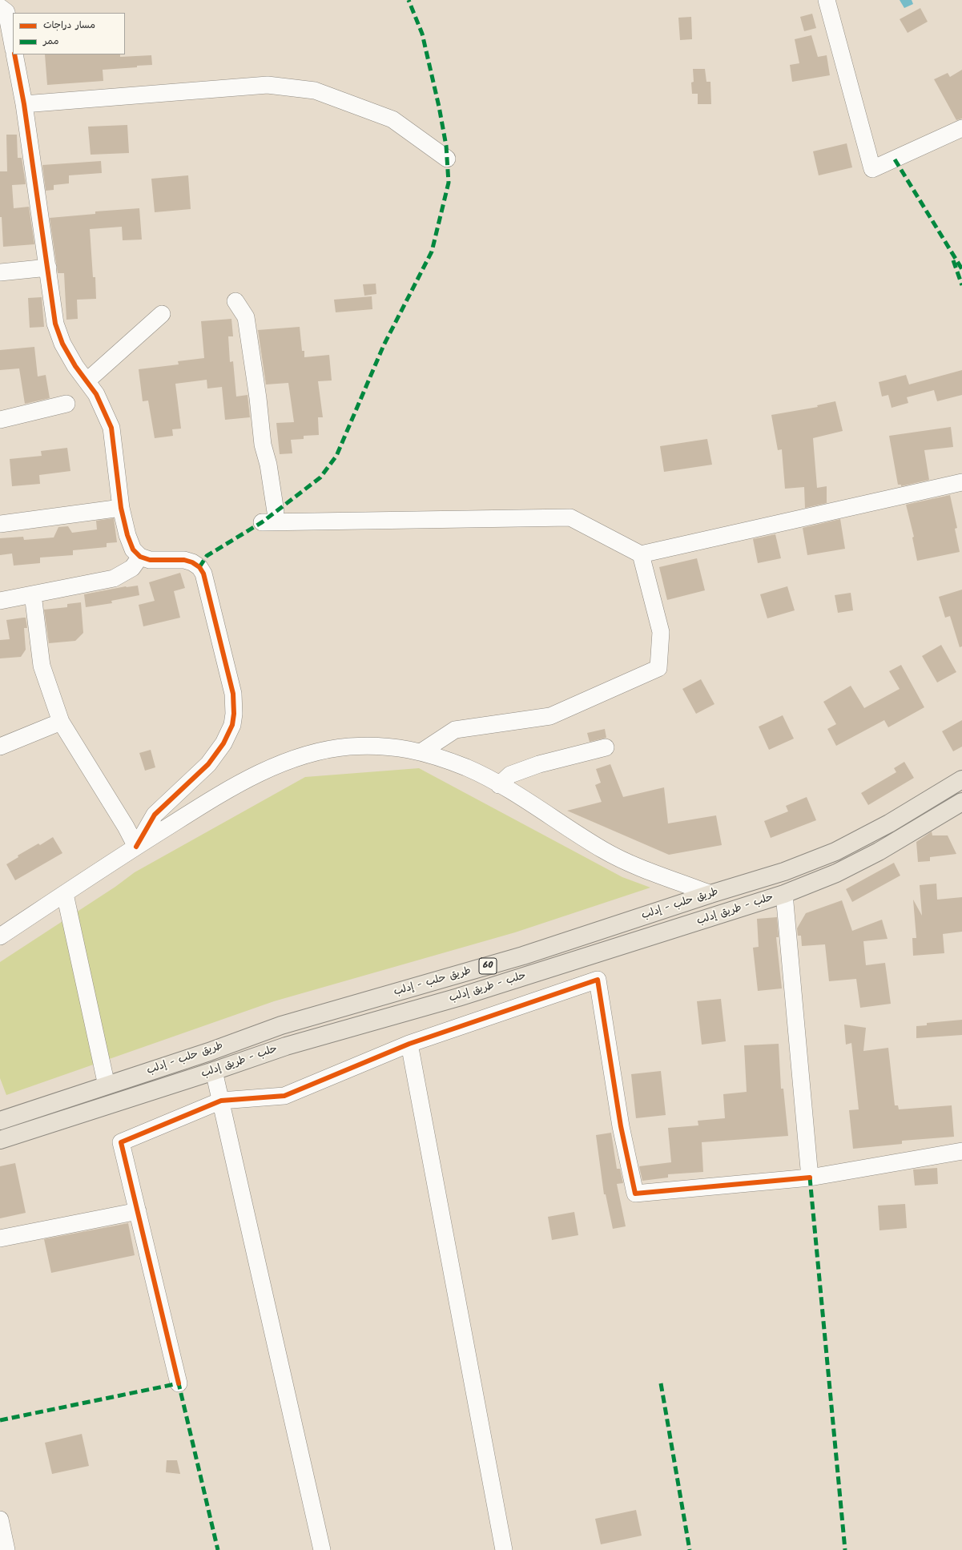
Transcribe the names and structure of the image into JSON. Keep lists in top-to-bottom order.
{
  "streets": {
    "highway": ["طريق حلب - إدلب", "حلب - طريق إدلب", "60"]
  },
  "legend": ["مسار دراجات", "ممر"]
}
